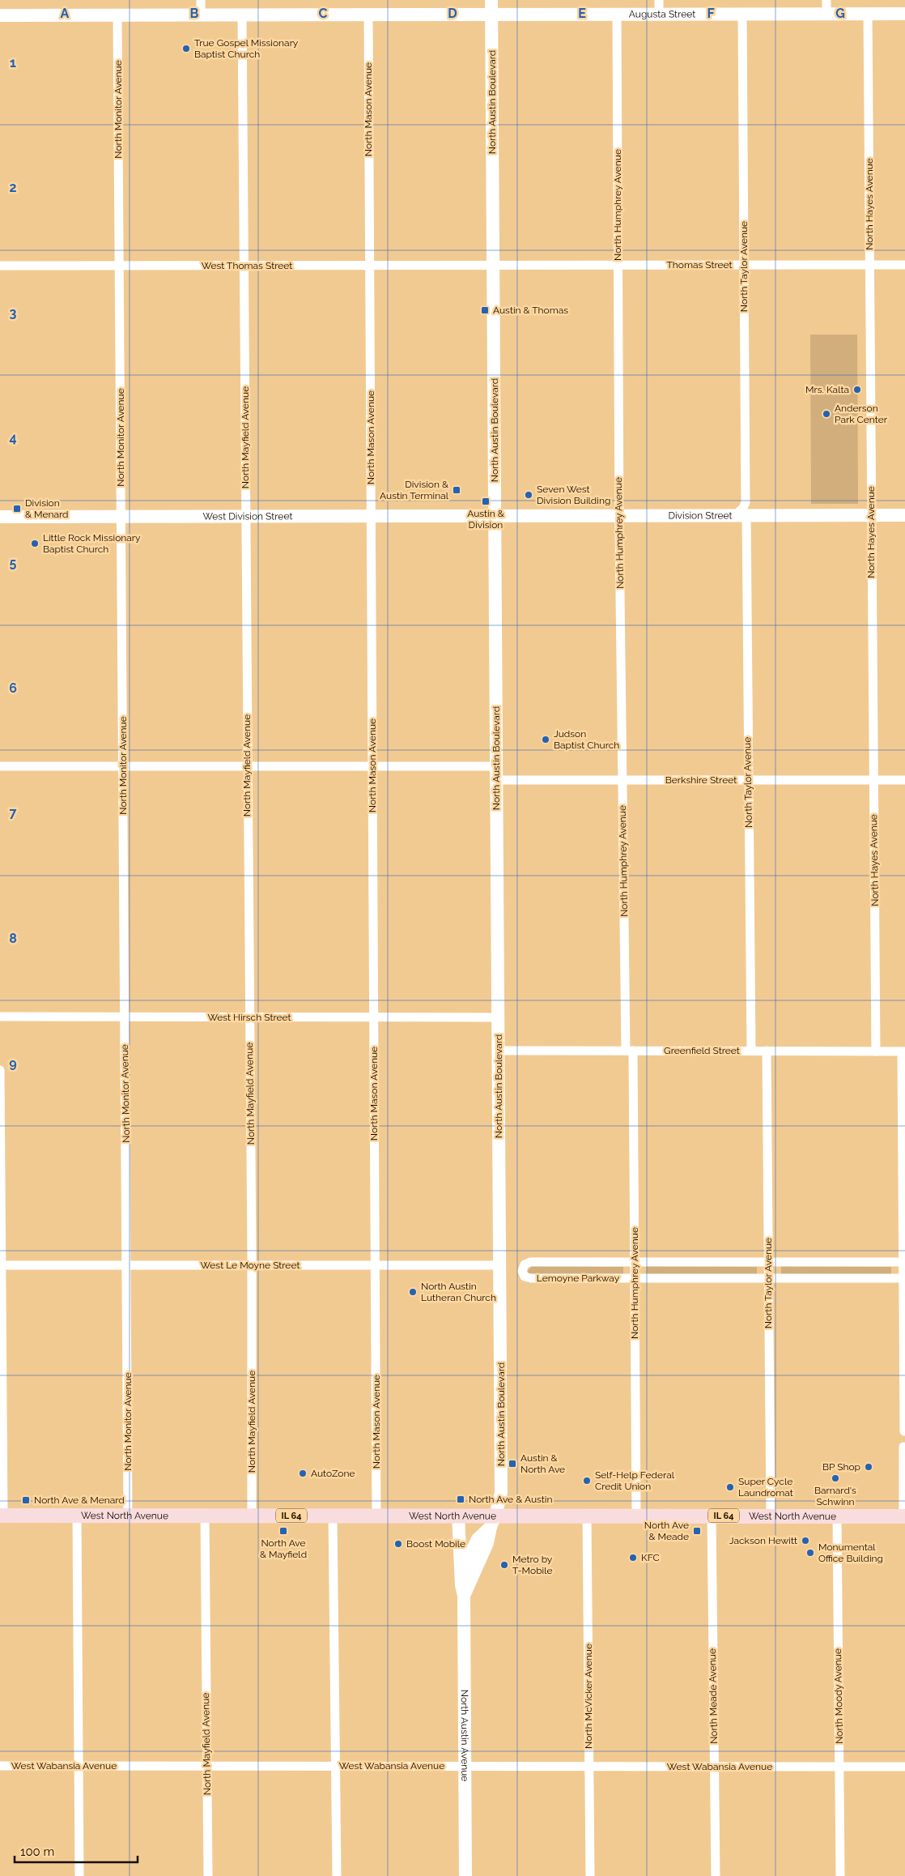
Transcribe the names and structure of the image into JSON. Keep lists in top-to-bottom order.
{
  "streets": {
    "main road": ["West North Avenue", "IL 64"],
    "street": [
      "Augusta Street",
      "North Austin Boulevard",
      "North Monitor Avenue",
      "North Mason Avenue",
      "North Hayes Avenue",
      "North Humphrey Avenue",
      "Thomas Street",
      "West Thomas Street",
      "North Taylor Avenue",
      "North Mayfield Avenue",
      "Division Street",
      "West Division Street",
      "Berkshire Street",
      "West Hirsch Street",
      "Greenfield Street",
      "West Le Moyne Street",
      "Lemoyne Parkway",
      "North McVicker Avenue",
      "North Meade Avenue",
      "North Moody Avenue",
      "North Austin Avenue",
      "West Wabansia Avenue"
    ]
  },
  "crossings": [
    ["Augusta Street", "North Austin Boulevard"],
    ["Augusta Street", "North Monitor Avenue"],
    ["Augusta Street", "North Mason Avenue"],
    ["Augusta Street", "North Hayes Avenue"],
    ["Augusta Street", "North Humphrey Avenue"],
    ["Augusta Street", "North Taylor Avenue"],
    ["Augusta Street", "North Mayfield Avenue"],
    ["North Austin Boulevard", "Thomas Street"],
    ["North Austin Boulevard", "West Thomas Street"],
    ["North Austin Boulevard", "Division Street"],
    ["North Austin Boulevard", "West Division Street"],
    ["North Austin Boulevard", "Berkshire Street"],
    ["North Austin Boulevard", "West Hirsch Street"],
    ["North Austin Boulevard", "Greenfield Street"],
    ["North Austin Boulevard", "West Le Moyne Street"],
    ["North Austin Boulevard", "West North Avenue"],
    ["North Austin Boulevard", "North Austin Avenue"],
    ["North Monitor Avenue", "West Thomas Street"],
    ["North Monitor Avenue", "West Division Street"],
    ["North Monitor Avenue", "West Hirsch Street"],
    ["North Monitor Avenue", "West Le Moyne Street"],
    ["North Monitor Avenue", "West North Avenue"],
    ["North Mason Avenue", "West Thomas Street"],
    ["North Mason Avenue", "West Division Street"],
    ["North Mason Avenue", "West Hirsch Street"],
    ["North Mason Avenue", "West Le Moyne Street"],
    ["North Mason Avenue", "West North Avenue"],
    ["North Hayes Avenue", "Thomas Street"],
    ["North Hayes Avenue", "Division Street"],
    ["North Hayes Avenue", "Berkshire Street"],
    ["North Hayes Avenue", "Greenfield Street"],
    ["North Humphrey Avenue", "Thomas Street"],
    ["North Humphrey Avenue", "Division Street"],
    ["North Humphrey Avenue", "Berkshire Street"],
    ["North Humphrey Avenue", "Greenfield Street"],
    ["North Humphrey Avenue", "Lemoyne Parkway"],
    ["North Humphrey Avenue", "West North Avenue"],
    ["Thomas Street", "West Thomas Street"],
    ["Thomas Street", "North Taylor Avenue"],
    ["West Thomas Street", "North Mayfield Avenue"],
    ["North Taylor Avenue", "Division Street"],
    ["North Taylor Avenue", "Berkshire Street"],
    ["North Taylor Avenue", "Greenfield Street"],
    ["North Taylor Avenue", "Lemoyne Parkway"],
    ["North Taylor Avenue", "West North Avenue"],
    ["North Mayfield Avenue", "West Division Street"],
    ["North Mayfield Avenue", "West Hirsch Street"],
    ["North Mayfield Avenue", "West Le Moyne Street"],
    ["North Mayfield Avenue", "West North Avenue"],
    ["North Mayfield Avenue", "West Wabansia Avenue"],
    ["Division Street", "West Division Street"],
    ["West North Avenue", "North McVicker Avenue"],
    ["West North Avenue", "North Meade Avenue"],
    ["West North Avenue", "North Moody Avenue"],
    ["West North Avenue", "North Austin Avenue"],
    ["North McVicker Avenue", "West Wabansia Avenue"],
    ["North Meade Avenue", "West Wabansia Avenue"],
    ["North Moody Avenue", "West Wabansia Avenue"],
    ["North Austin Avenue", "West Wabansia Avenue"]
  ],
  "places": {
    "other": [
      "True Gospel Missionary Baptist Church",
      "Mrs. Kalta",
      "Anderson Park Center",
      "Seven West Division Building",
      "Little Rock Missionary Baptist Church",
      "Judson Baptist Church",
      "North Austin Lutheran Church",
      "BP Shop",
      "AutoZone",
      "Barnard's Schwinn",
      "Self-Help Federal Credit Union",
      "Super Cycle Laundromat",
      "Jackson Hewitt",
      "Boost Mobile",
      "Monumental Office Building",
      "KFC",
      "Metro by T-Mobile"
    ],
    "transit": [
      "Austin & Thomas",
      "Division & Austin Terminal",
      "Austin & Division",
      "Division & Menard",
      "Austin & North Ave",
      "North Ave & Austin",
      "North Ave & Menard",
      "North Ave & Mayfield",
      "North Ave & Meade"
    ]
  },
  "scale_bar": "100 m",
  "grid": {
    "columns": [
      "A",
      "B",
      "C",
      "D",
      "E",
      "F",
      "G"
    ],
    "rows": [
      "1",
      "2",
      "3",
      "4",
      "5",
      "6",
      "7",
      "8",
      "9"
    ]
  }
}
